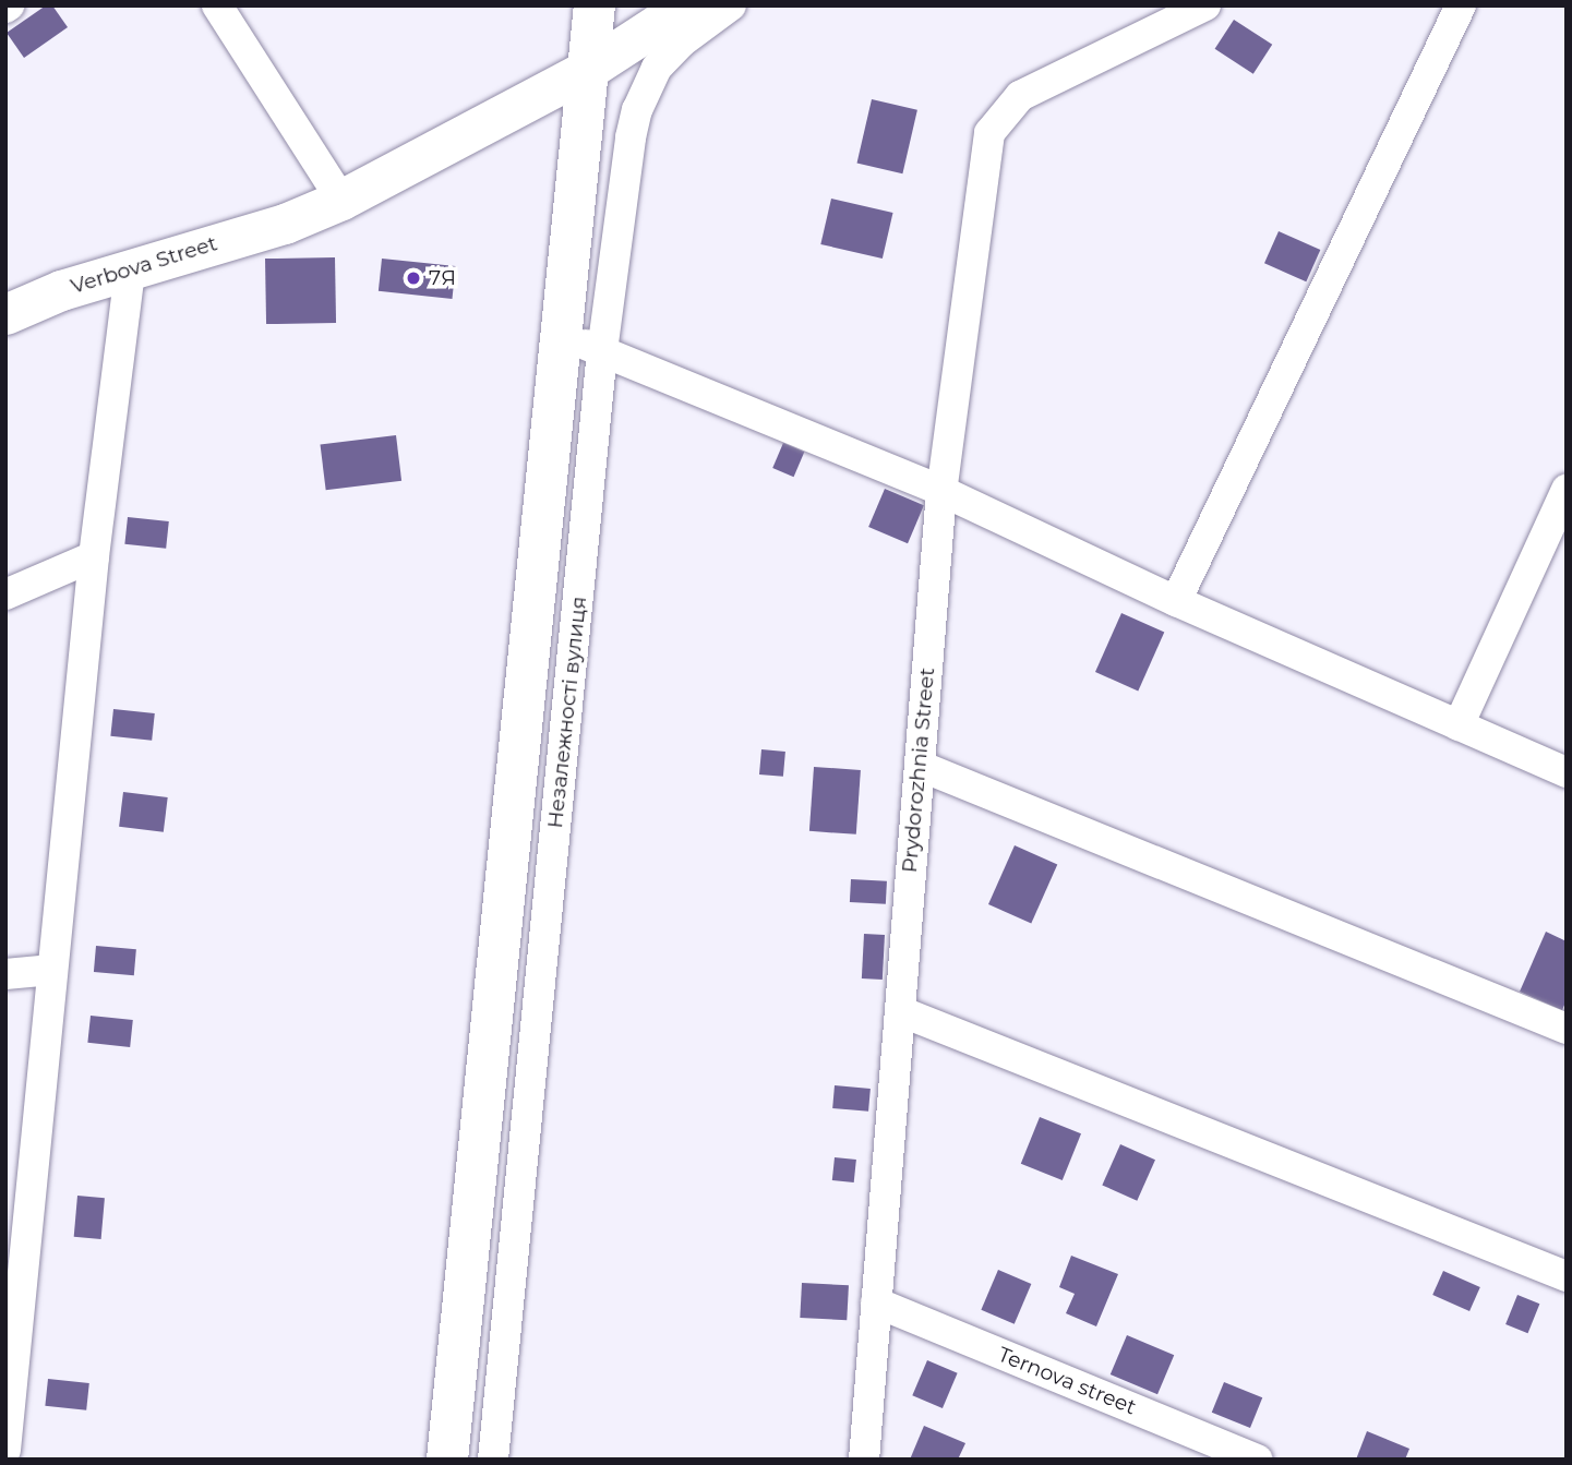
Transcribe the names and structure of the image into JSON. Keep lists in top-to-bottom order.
{
  "streets": {
    "street": [
      "Verbova Street",
      "Незалежності вулиця",
      "Prydorozhnia Street",
      "Ternova street"
    ]
  },
  "crossings": [
    ["Prydorozhnia Street", "Ternova street"]
  ],
  "places": ["7Я"]
}
